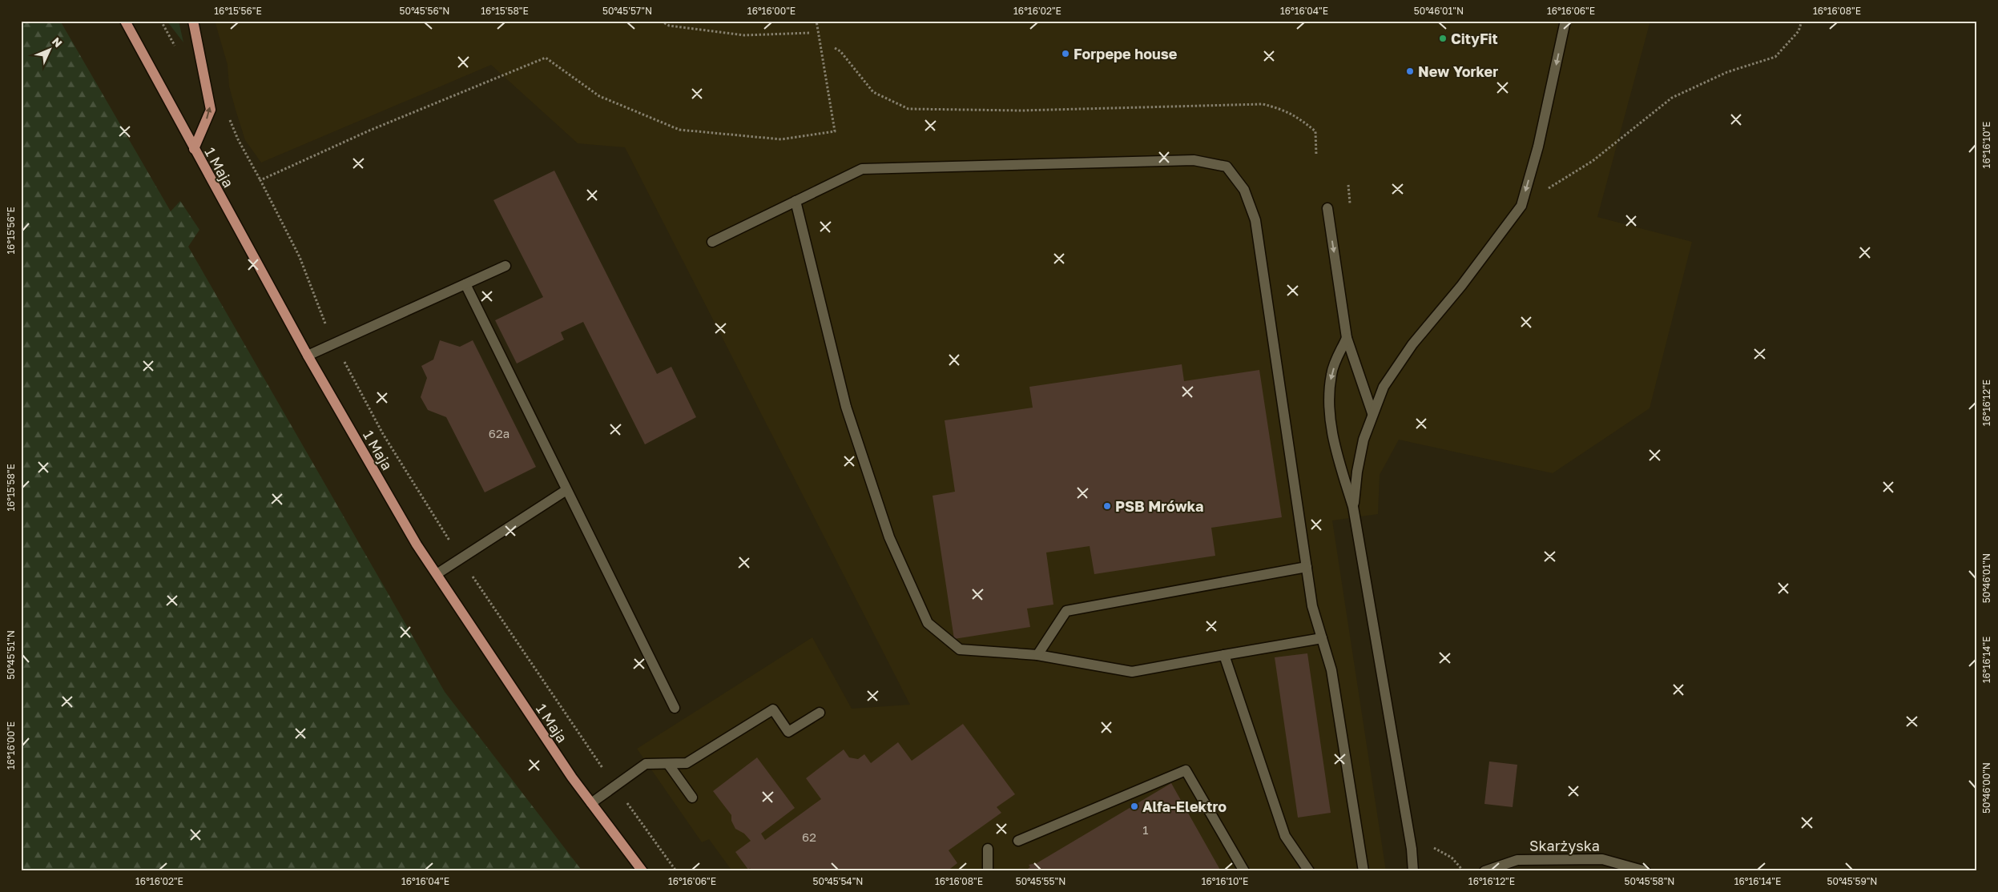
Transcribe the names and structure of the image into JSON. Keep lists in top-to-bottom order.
{
  "streets": {
    "main road": ["1 Maja"],
    "street": ["Skarżyska"]
  },
  "places": [
    "CityFit",
    "Forpepe house",
    "New Yorker",
    "PSB Mrówka",
    "Alfa-Elektro"
  ],
  "house_numbers": ["62a", "1", "62"],
  "north": "top right",
  "coordinates": [
    "16°15'56\"E",
    "50°45'56\"N",
    "16°15'58\"E",
    "50°45'57\"N",
    "16°16'00\"E",
    "16°16'02\"E",
    "16°16'04\"E",
    "50°46'01\"N",
    "16°16'06\"E",
    "16°16'08\"E",
    "16°16'10\"E",
    "16°16'12\"E",
    "50°45'51\"N",
    "16°16'14\"E",
    "50°46'00\"N",
    "50°45'54\"N",
    "50°45'55\"N",
    "50°45'58\"N",
    "50°45'59\"N"
  ]
}
